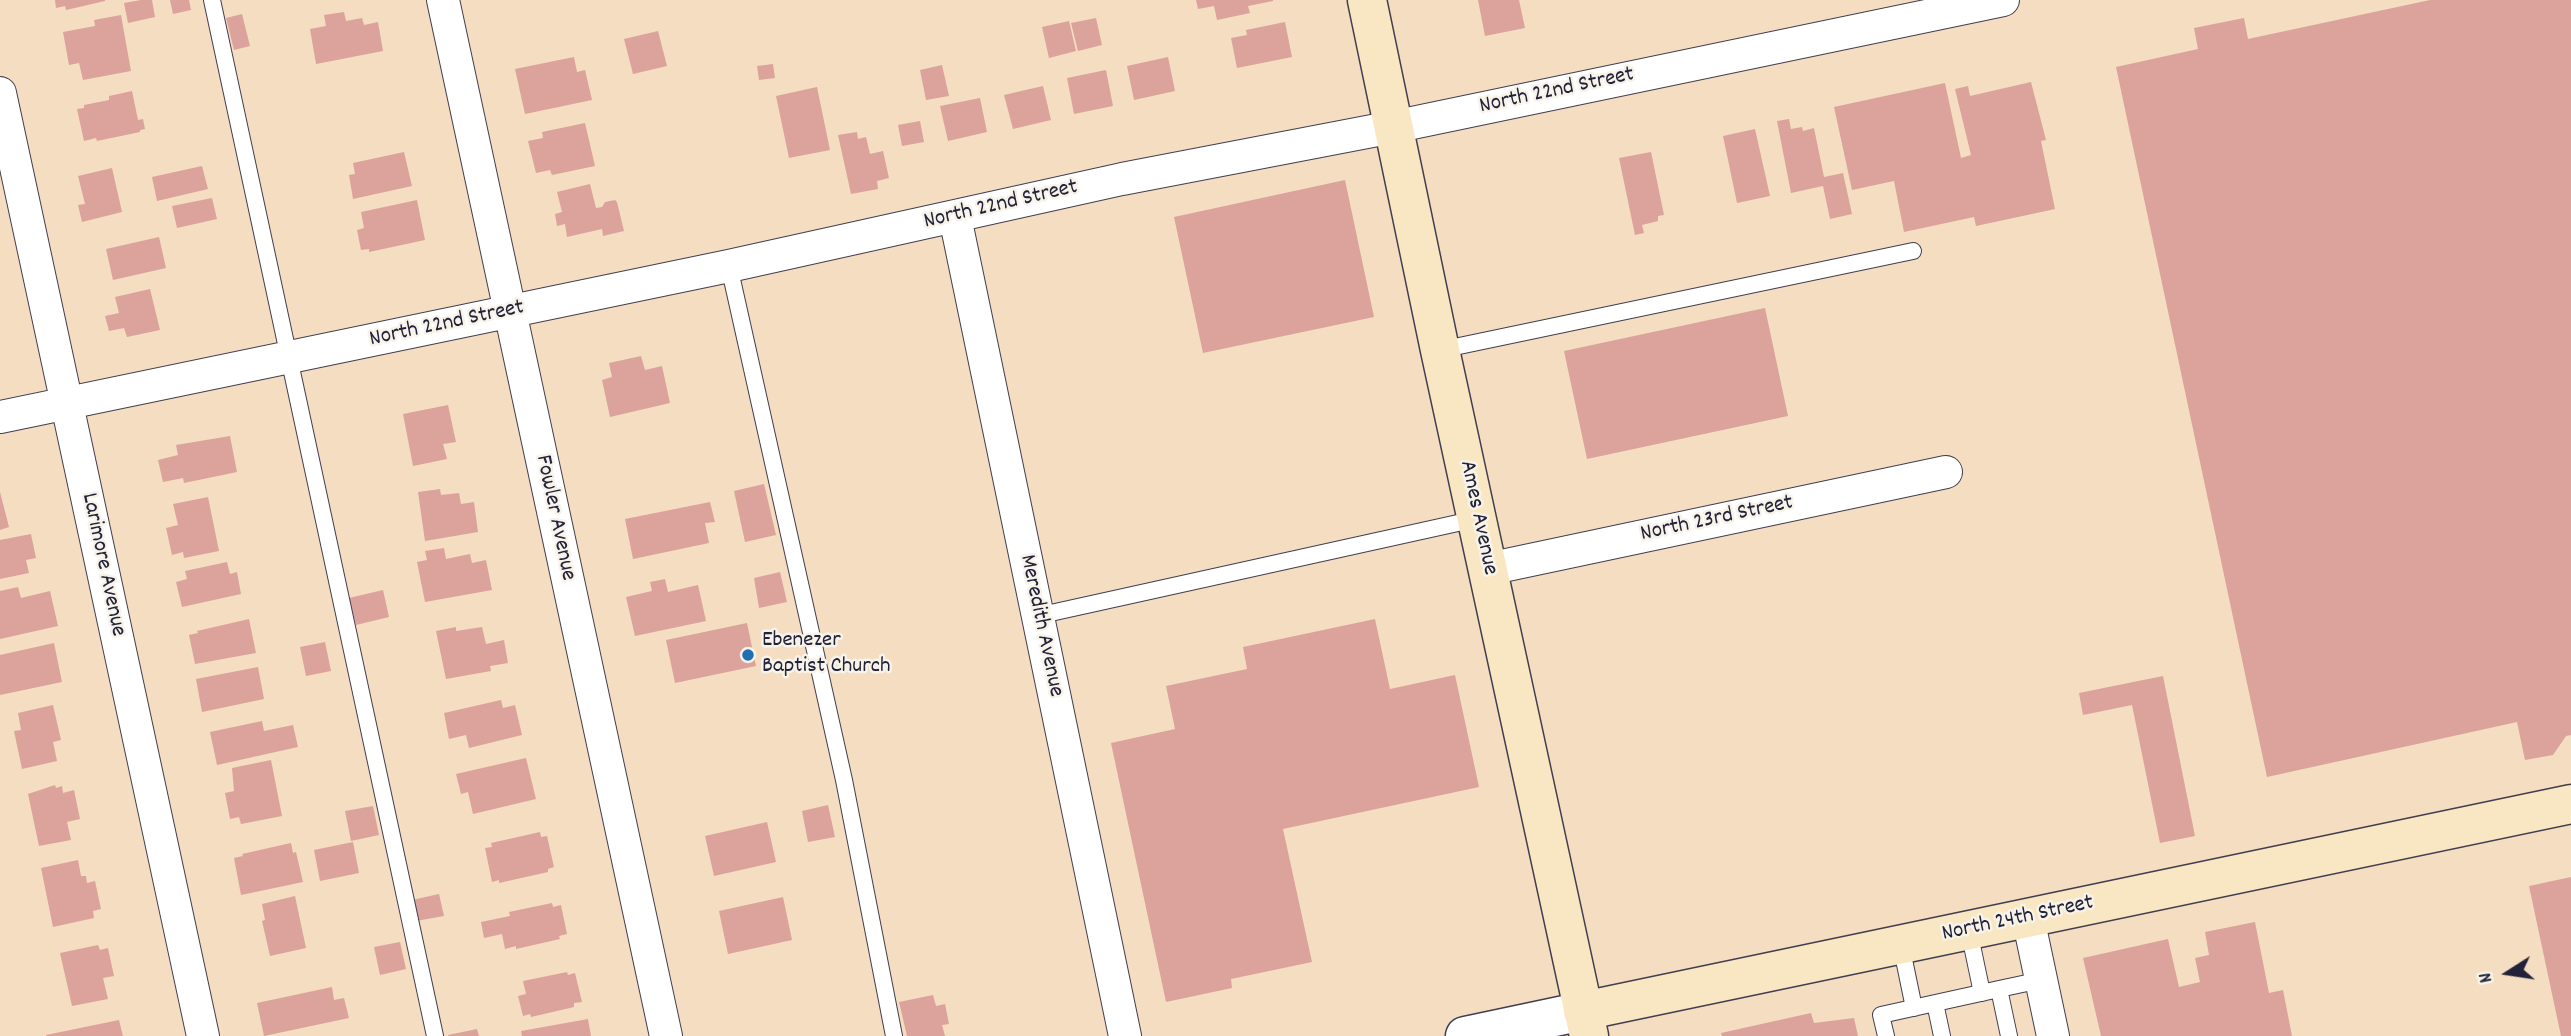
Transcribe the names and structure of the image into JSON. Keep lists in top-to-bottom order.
{
  "streets": {
    "main road": ["Ames Avenue", "North 24th Street"],
    "street": [
      "North 22nd Street",
      "Fowler Avenue",
      "North 23rd Street",
      "Larimore Avenue",
      "Meredith Avenue"
    ]
  },
  "crossings": [
    ["North 22nd Street", "Fowler Avenue"],
    ["North 22nd Street", "Ames Avenue"],
    ["North 22nd Street", "Larimore Avenue"],
    ["North 22nd Street", "Meredith Avenue"],
    ["Ames Avenue", "North 23rd Street"],
    ["Ames Avenue", "North 24th Street"]
  ],
  "places": ["Ebenezer Baptist Church"],
  "north": "left"
}
